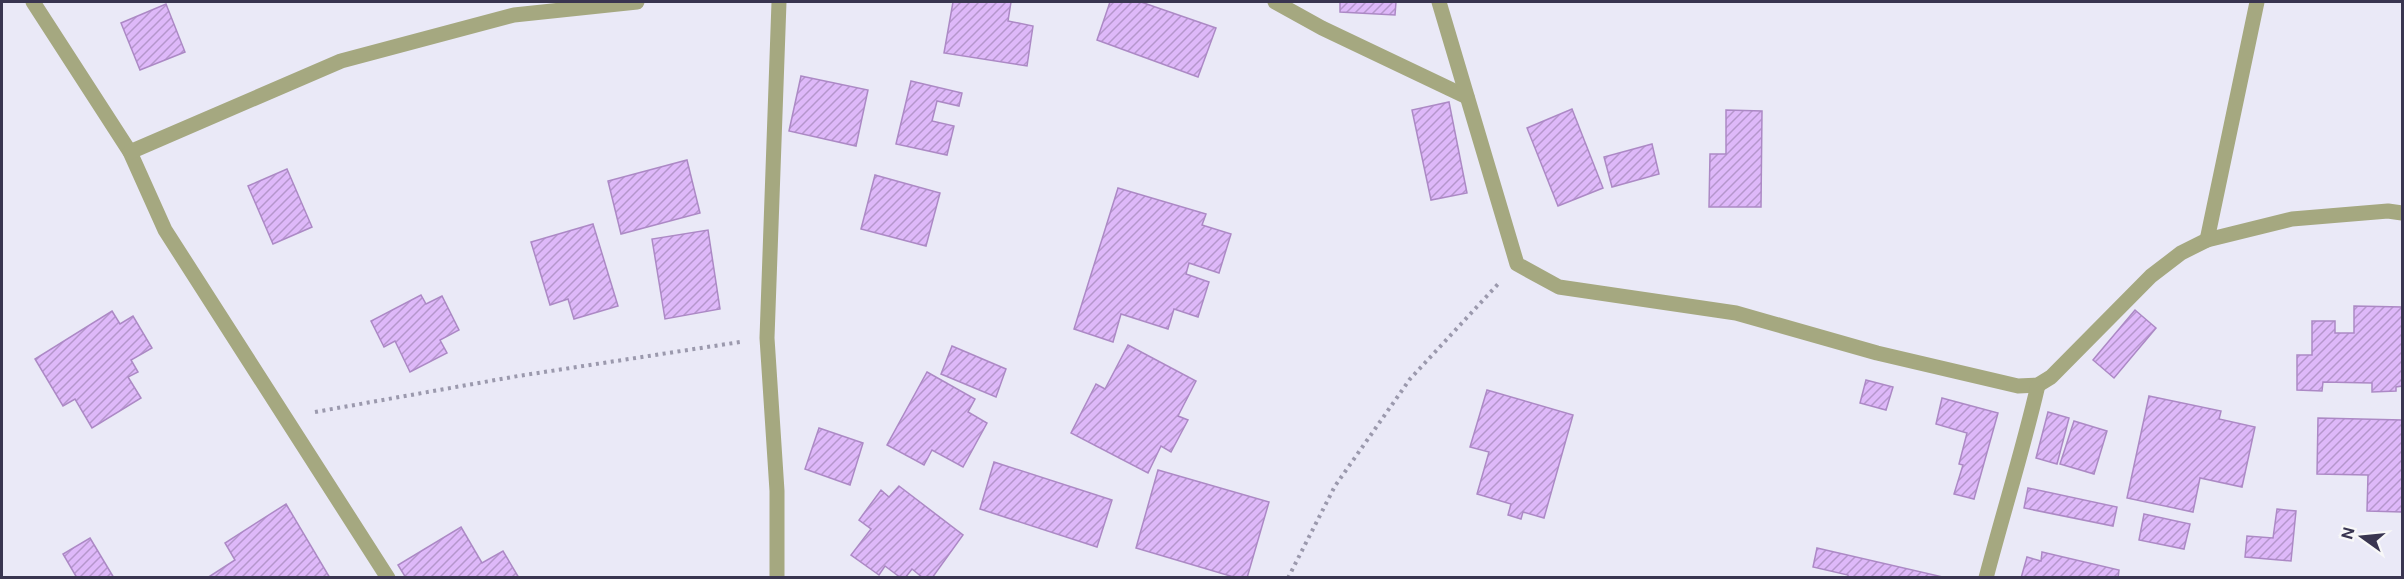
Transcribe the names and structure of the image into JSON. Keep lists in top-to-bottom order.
{
  "north": "left"
}
